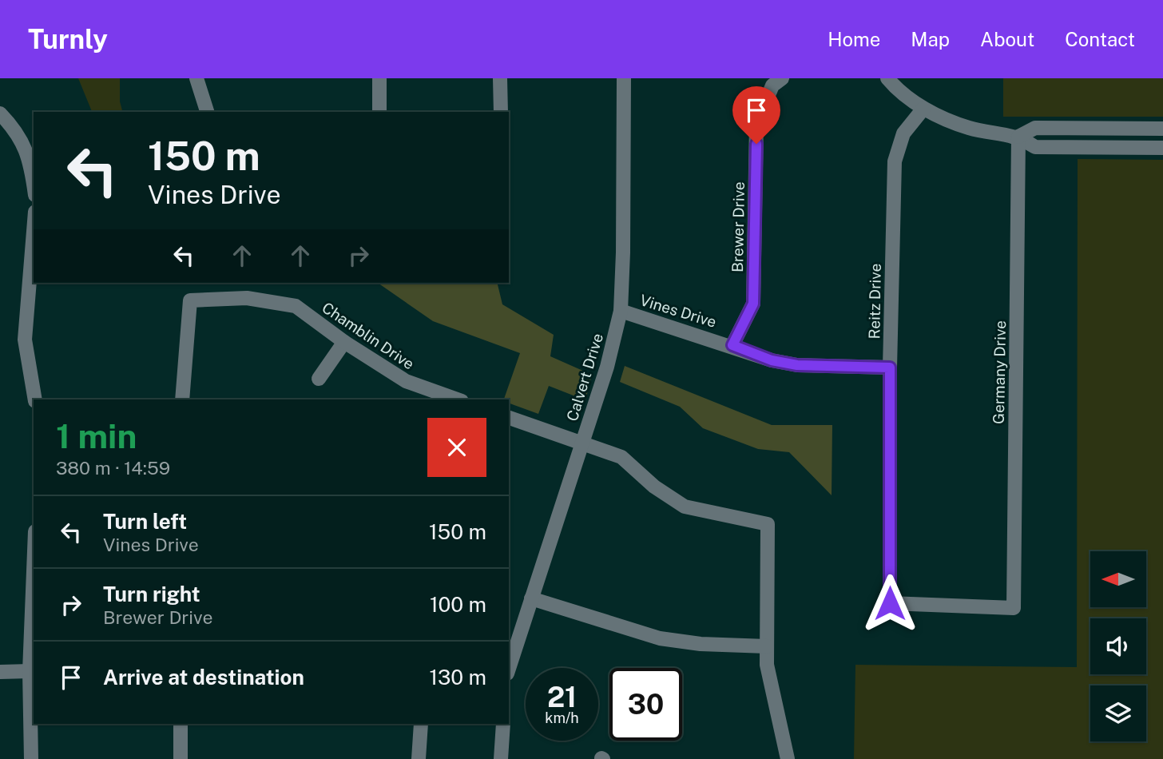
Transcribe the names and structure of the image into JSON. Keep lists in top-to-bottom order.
{
  "streets": {
    "street": [
      "Brewer Drive",
      "Reitz Drive",
      "Vines Drive",
      "Chamblin Drive",
      "Germany Drive",
      "Calvert Drive"
    ]
  },
  "crossings": [
    ["Brewer Drive", "Vines Drive"],
    ["Reitz Drive", "Vines Drive"],
    ["Reitz Drive", "Germany Drive"],
    ["Vines Drive", "Calvert Drive"]
  ],
  "north": "left",
  "page": {
    "header": "Turnly",
    "nav": [
      "Home",
      "Map",
      "About",
      "Contact"
    ],
    "turn": ["150 m", "Vines Drive"],
    "heading": ["1 min", "380 m · 14:59"],
    "list": [
      {
        "name": "Turn left",
        "note": "Vines Drive",
        "value": "150 m"
      },
      {
        "name": "Turn right",
        "note": "Brewer Drive",
        "value": "100 m"
      },
      {
        "name": "Arrive at destination",
        "value": "130 m"
      }
    ],
    "speed": "21 km/h",
    "limit": "30"
  }
}
